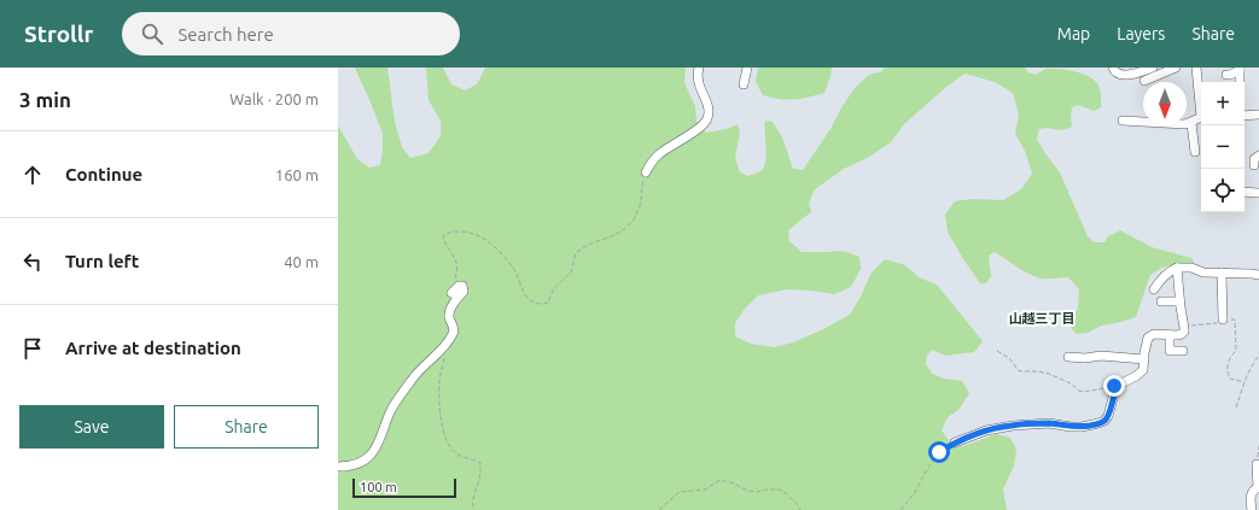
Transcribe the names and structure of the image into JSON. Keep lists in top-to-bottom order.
{
  "districts": ["山越三丁目"],
  "scale_bar": "100 m",
  "north": "bottom",
  "page": {
    "header": "Strollr",
    "search": "Search here",
    "nav": ["Map", "Layers", "Share"],
    "heading": ["3 min", "Walk · 200 m"],
    "map_buttons": ["+", "−"],
    "list": [
      ["Continue", "160 m"],
      ["Turn left", "40 m"],
      "Arrive at destination"
    ],
    "buttons": ["Save", "Share"],
    "scale": "100 m"
  }
}
